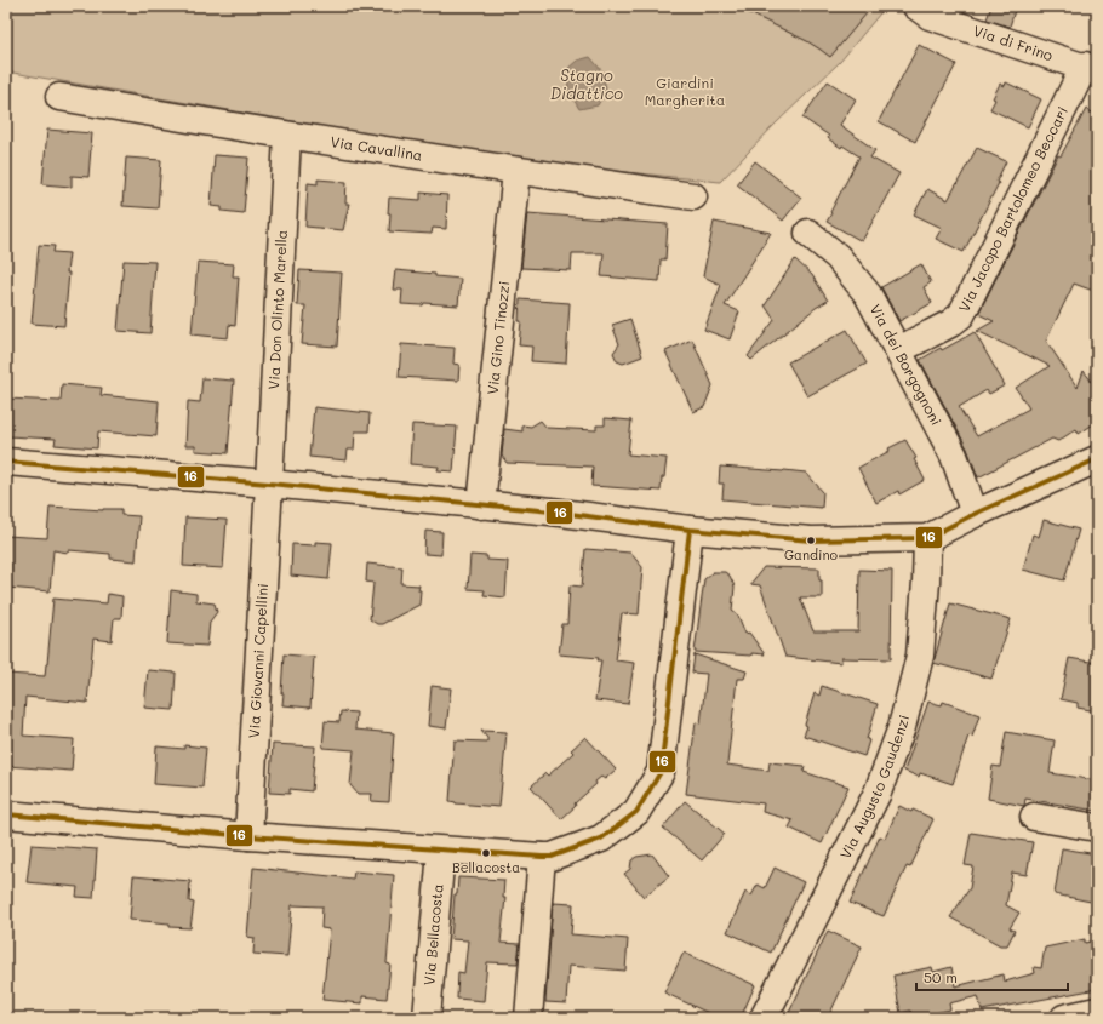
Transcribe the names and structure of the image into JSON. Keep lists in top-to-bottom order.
{
  "streets": {
    "street": [
      "Via di Frino",
      "Via Cavallina",
      "Via Jacopo Bartolomeo Beccari",
      "Via Don Olinto Marella",
      "Via Gino Tinozzi",
      "Via dei Borgognoni",
      "Via Giovanni Capellini",
      "Via Augusto Gaudenzi",
      "Via Bellacosta"
    ]
  },
  "crossings": [
    ["Via di Frino", "Via Jacopo Bartolomeo Beccari"],
    ["Via Cavallina", "Via Don Olinto Marella"],
    ["Via Cavallina", "Via Gino Tinozzi"],
    ["Via Jacopo Bartolomeo Beccari", "Via dei Borgognoni"],
    ["Via Don Olinto Marella", "Via Giovanni Capellini"]
  ],
  "water": ["Stagno Didattico"],
  "parks": ["Giardini Margherita"],
  "places": ["Gandino", "Bellacosta"],
  "lines": ["transit line 16"],
  "scale_bar": "50 m"
}
